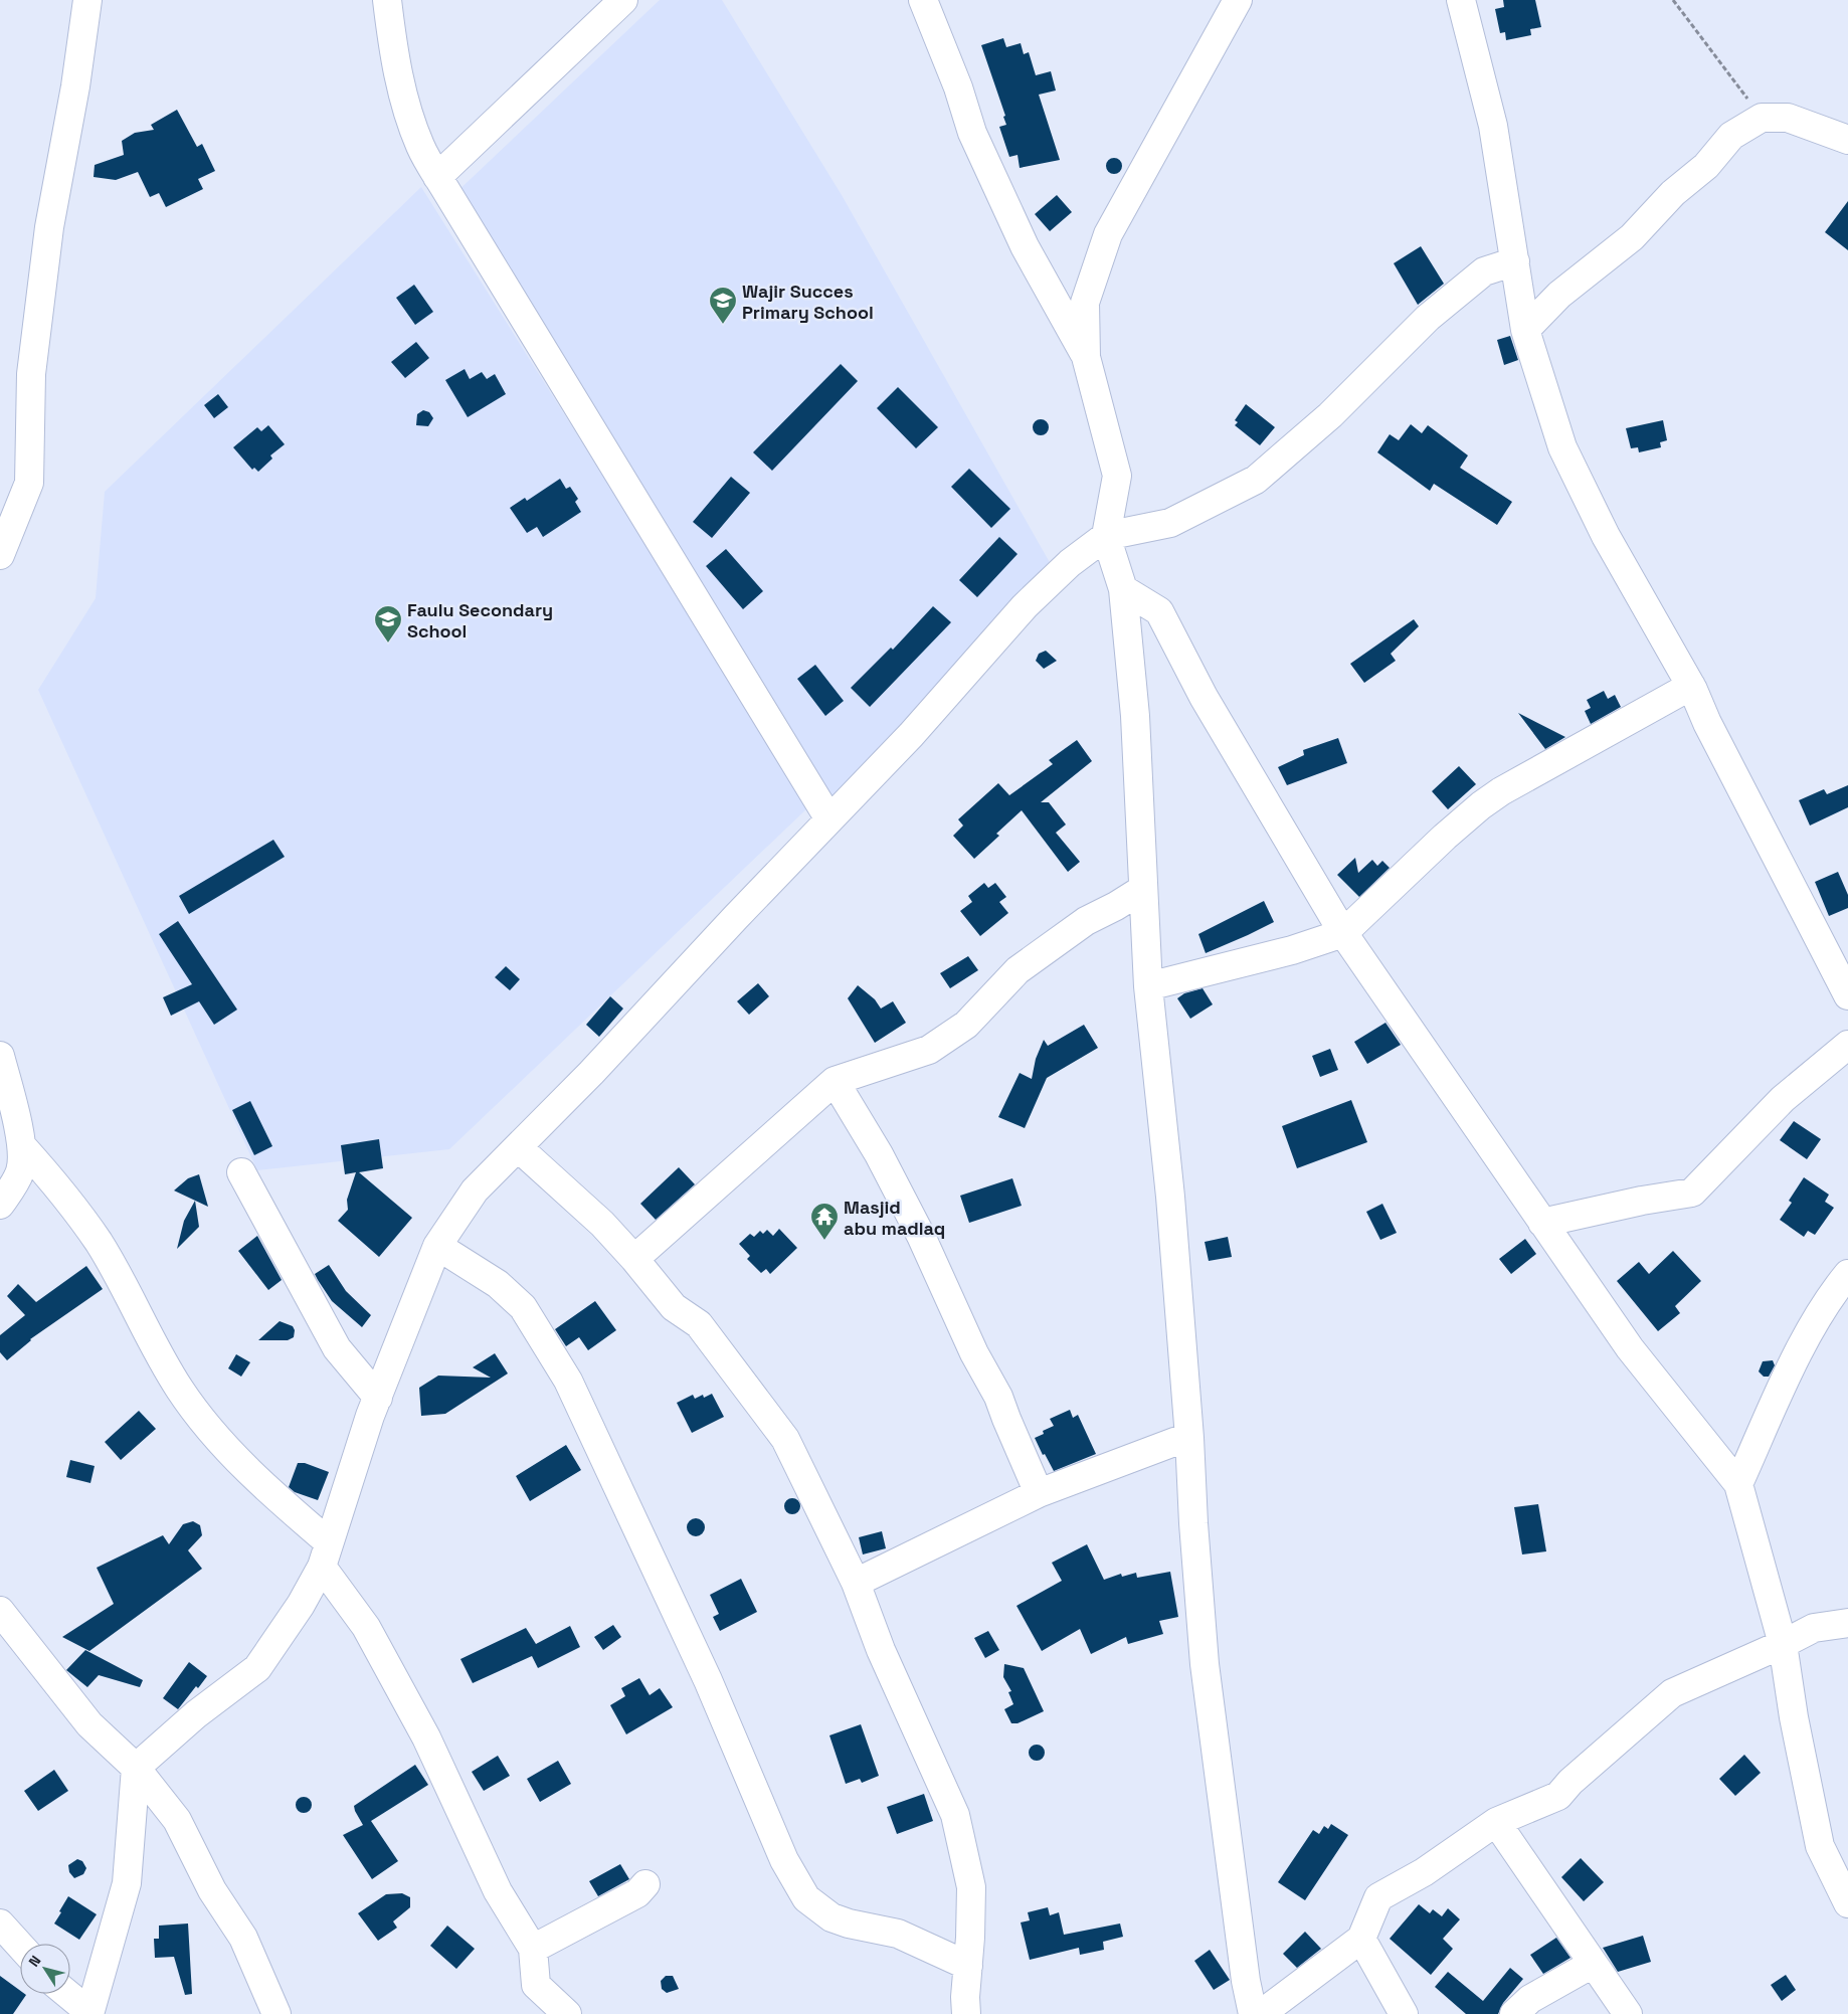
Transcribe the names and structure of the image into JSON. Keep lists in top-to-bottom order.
{
  "places": {
    "school or university": ["Wajir Succes Primary School", "Faulu Secondary School"],
    "temple": ["Masjid abu madlaq"]
  },
  "north": "top left"
}
